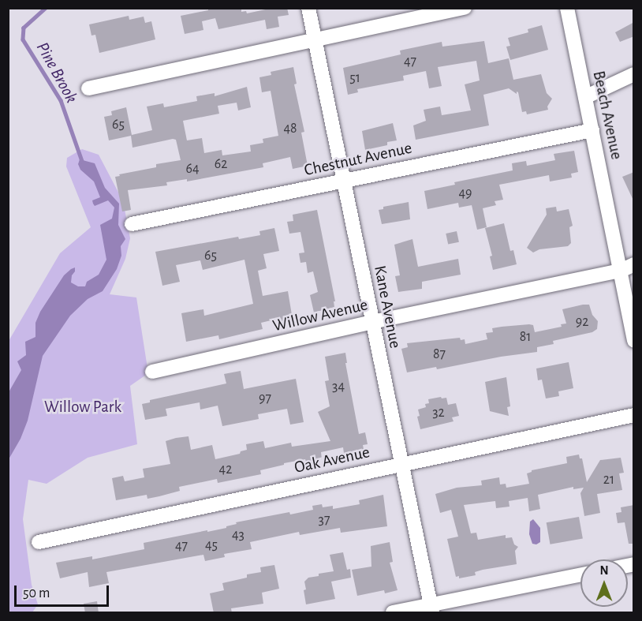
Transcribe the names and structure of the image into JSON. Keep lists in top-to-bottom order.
{
  "streets": {
    "street": [
      "Beach Avenue",
      "Chestnut Avenue",
      "Kane Avenue",
      "Willow Avenue",
      "Oak Avenue"
    ]
  },
  "crossings": [
    ["Beach Avenue", "Chestnut Avenue"],
    ["Beach Avenue", "Willow Avenue"],
    ["Chestnut Avenue", "Kane Avenue"],
    ["Kane Avenue", "Willow Avenue"],
    ["Kane Avenue", "Oak Avenue"]
  ],
  "water": ["Pine Brook"],
  "parks": ["Willow Park"],
  "house_numbers": [
    "47",
    "51",
    "65",
    "48",
    "62",
    "64",
    "49",
    "65",
    "92",
    "81",
    "87",
    "34",
    "97",
    "32",
    "42",
    "21",
    "37",
    "43",
    "45",
    "47"
  ],
  "scale_bar": "50 m",
  "north": "top"
}
